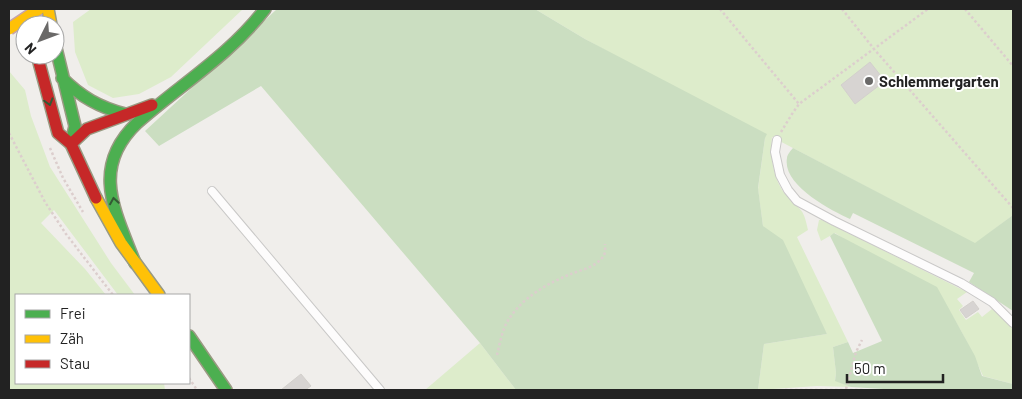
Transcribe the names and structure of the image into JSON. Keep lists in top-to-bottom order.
{
  "places": ["Schlemmergarten"],
  "legend": ["Frei", "Zäh", "Stau"],
  "scale_bar": "50 m",
  "north": "bottom left"
}
